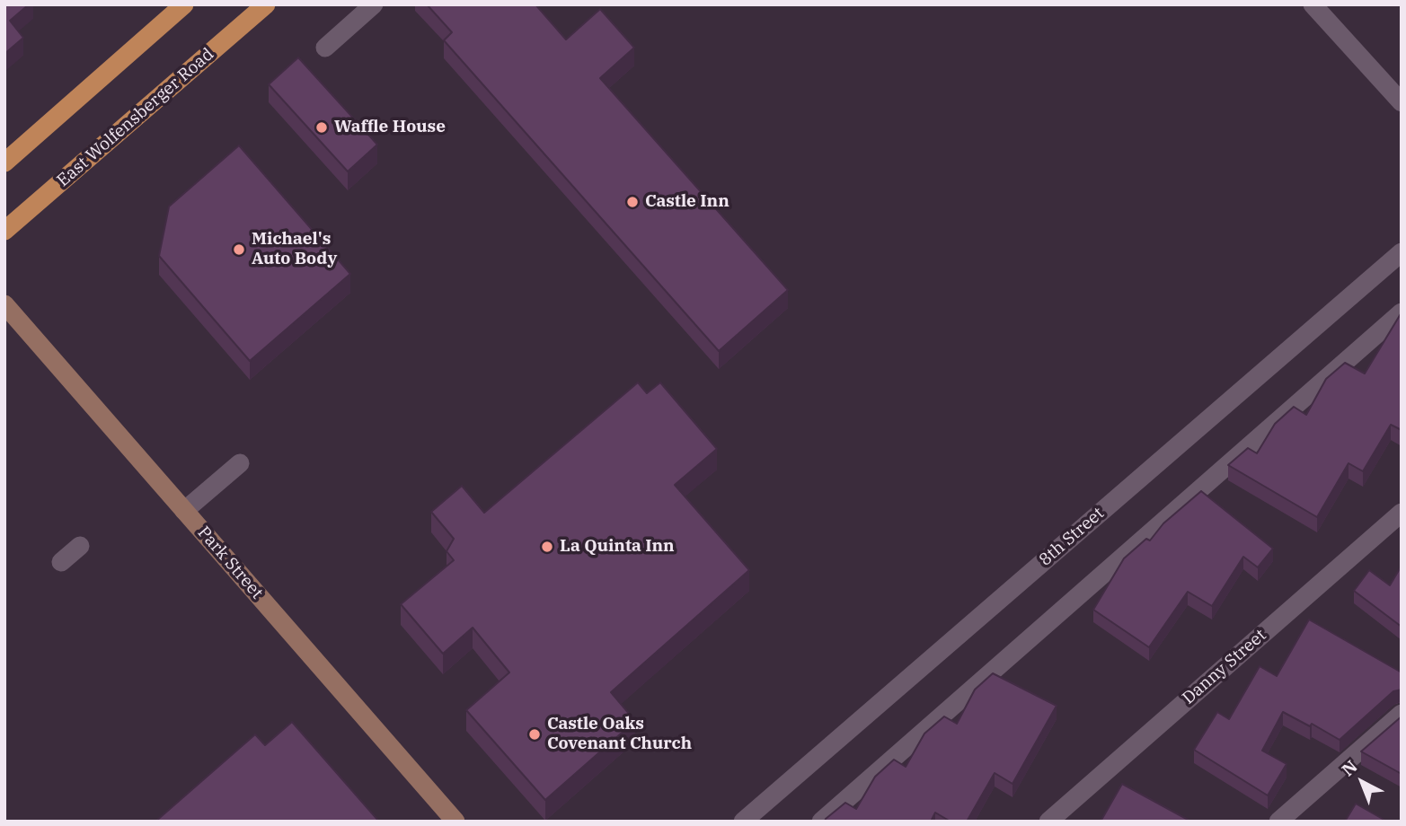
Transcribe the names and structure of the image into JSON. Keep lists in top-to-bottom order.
{
  "streets": {
    "main road": ["East Wolfensberger Road"],
    "street": ["8th Street", "Park Street", "Danny Street"]
  },
  "places": [
    "Waffle House",
    "Castle Inn",
    "Michael's Auto Body",
    "La Quinta Inn",
    "Castle Oaks Covenant Church"
  ],
  "north": "top left"
}
